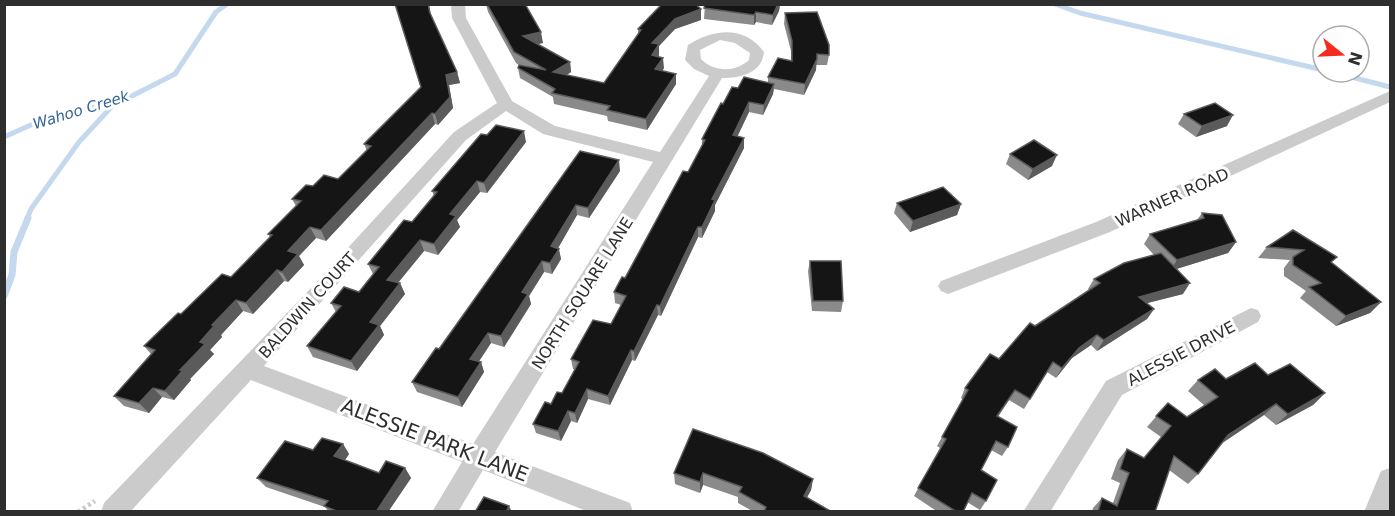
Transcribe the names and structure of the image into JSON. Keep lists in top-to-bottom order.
{
  "streets": {
    "street": [
      "WARNER ROAD",
      "NORTH SQUARE LANE",
      "BALDWIN COURT",
      "ALESSIE DRIVE",
      "ALESSIE PARK LANE"
    ]
  },
  "crossings": [
    ["NORTH SQUARE LANE", "ALESSIE PARK LANE"],
    ["BALDWIN COURT", "ALESSIE PARK LANE"]
  ],
  "water": ["Wahoo Creek"],
  "north": "right"
}
